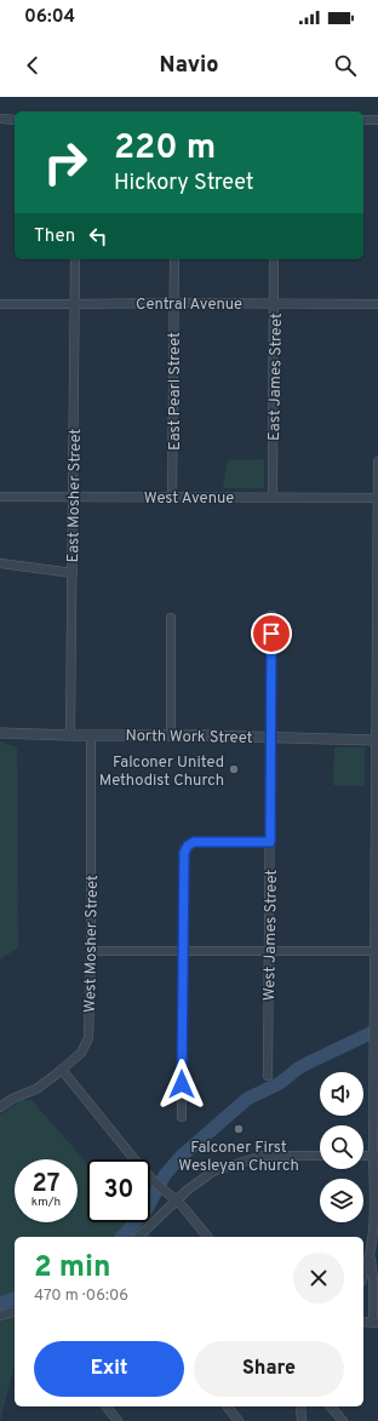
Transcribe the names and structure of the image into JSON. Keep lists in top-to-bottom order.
{
  "streets": {
    "street": [
      "Central Avenue",
      "East James Street",
      "East Pearl Street",
      "East Mosher Street",
      "West Avenue",
      "North Work Street",
      "West James Street",
      "West Mosher Street"
    ]
  },
  "crossings": [
    ["Central Avenue", "East James Street"],
    ["Central Avenue", "East Pearl Street"],
    ["Central Avenue", "East Mosher Street"],
    ["East James Street", "West Avenue"],
    ["East Pearl Street", "West Avenue"],
    ["East Mosher Street", "West Avenue"],
    ["East Mosher Street", "North Work Street"],
    ["North Work Street", "West James Street"],
    ["North Work Street", "West Mosher Street"]
  ],
  "places": ["Falconer United Methodist Church", "Falconer First Wesleyan Church"],
  "page": {
    "status": "06:04",
    "header": "Navio",
    "turn": ["220 m", "Hickory Street"],
    "then": "Then",
    "speed": "27 km/h",
    "limit": "30",
    "heading": ["2 min", "470 m · 06:06"],
    "buttons": ["Exit", "Share"]
  }
}
